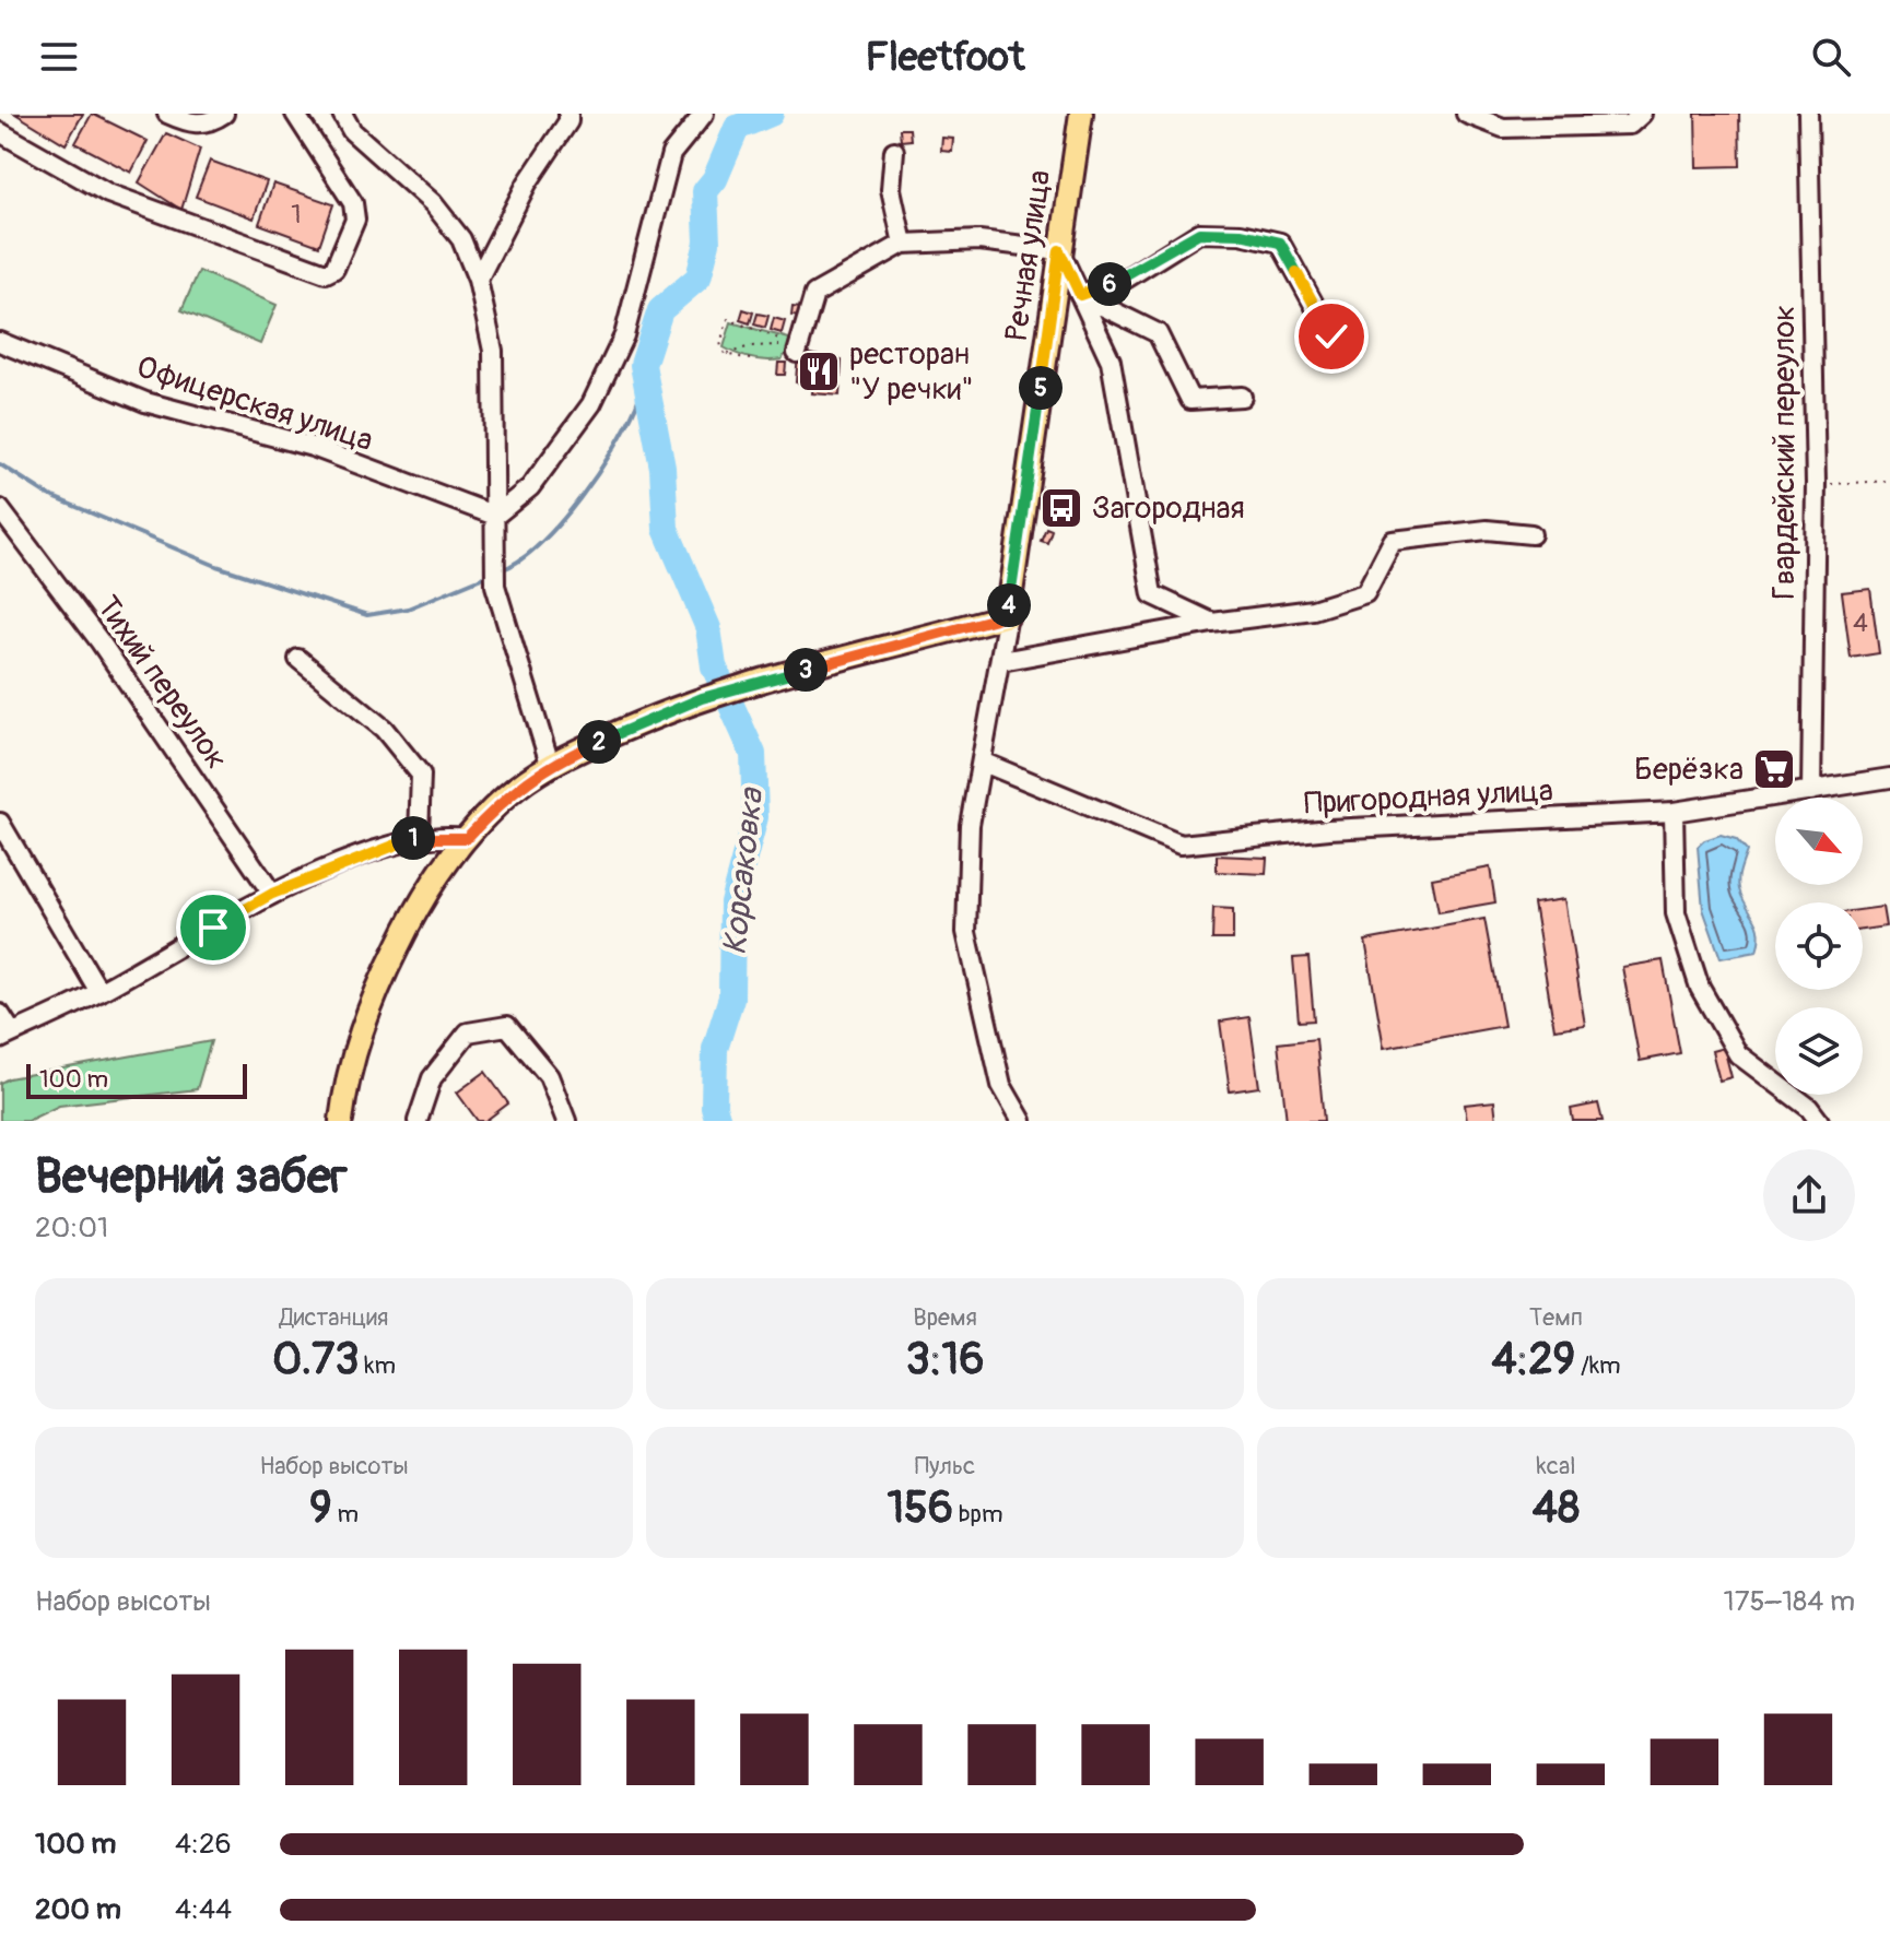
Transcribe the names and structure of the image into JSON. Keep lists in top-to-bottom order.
{
  "streets": {
    "main road": ["Речная улица"],
    "street": [
      "Офицерская улица",
      "Гвардейский переулок",
      "Тихий переулок",
      "Пригородная улица"
    ]
  },
  "crossings": [
    ["Гвардейский переулок", "Пригородная улица"]
  ],
  "water": ["Корсаковка"],
  "places": {
    "restaurant": ["ресторан \"У речки\""],
    "bus stop": ["Загородная"],
    "supermarket": ["Берёзка"]
  },
  "house_numbers": ["1", "4"],
  "scale_bar": "100 m",
  "north": "bottom right",
  "page": {
    "header": "Fleetfoot",
    "pins": [
      "6",
      "5",
      "4",
      "3",
      "2",
      "1"
    ],
    "scale": "100 m",
    "heading": ["Вечерний забег", "20:01"],
    "stats": [
      ["Дистанция", "0.73 km"],
      ["Время", "3:16"],
      ["Темп", "4:29 /km"],
      ["Набор высоты", "9 m"],
      ["Пульс", "156 bpm"],
      ["kcal", "48"]
    ],
    "chart": ["Набор высоты", "175–184 m"],
    "list": [
      {
        "name": "100 m",
        "note": "4:26"
      },
      {
        "name": "200 m",
        "note": "4:44"
      }
    ]
  }
}
